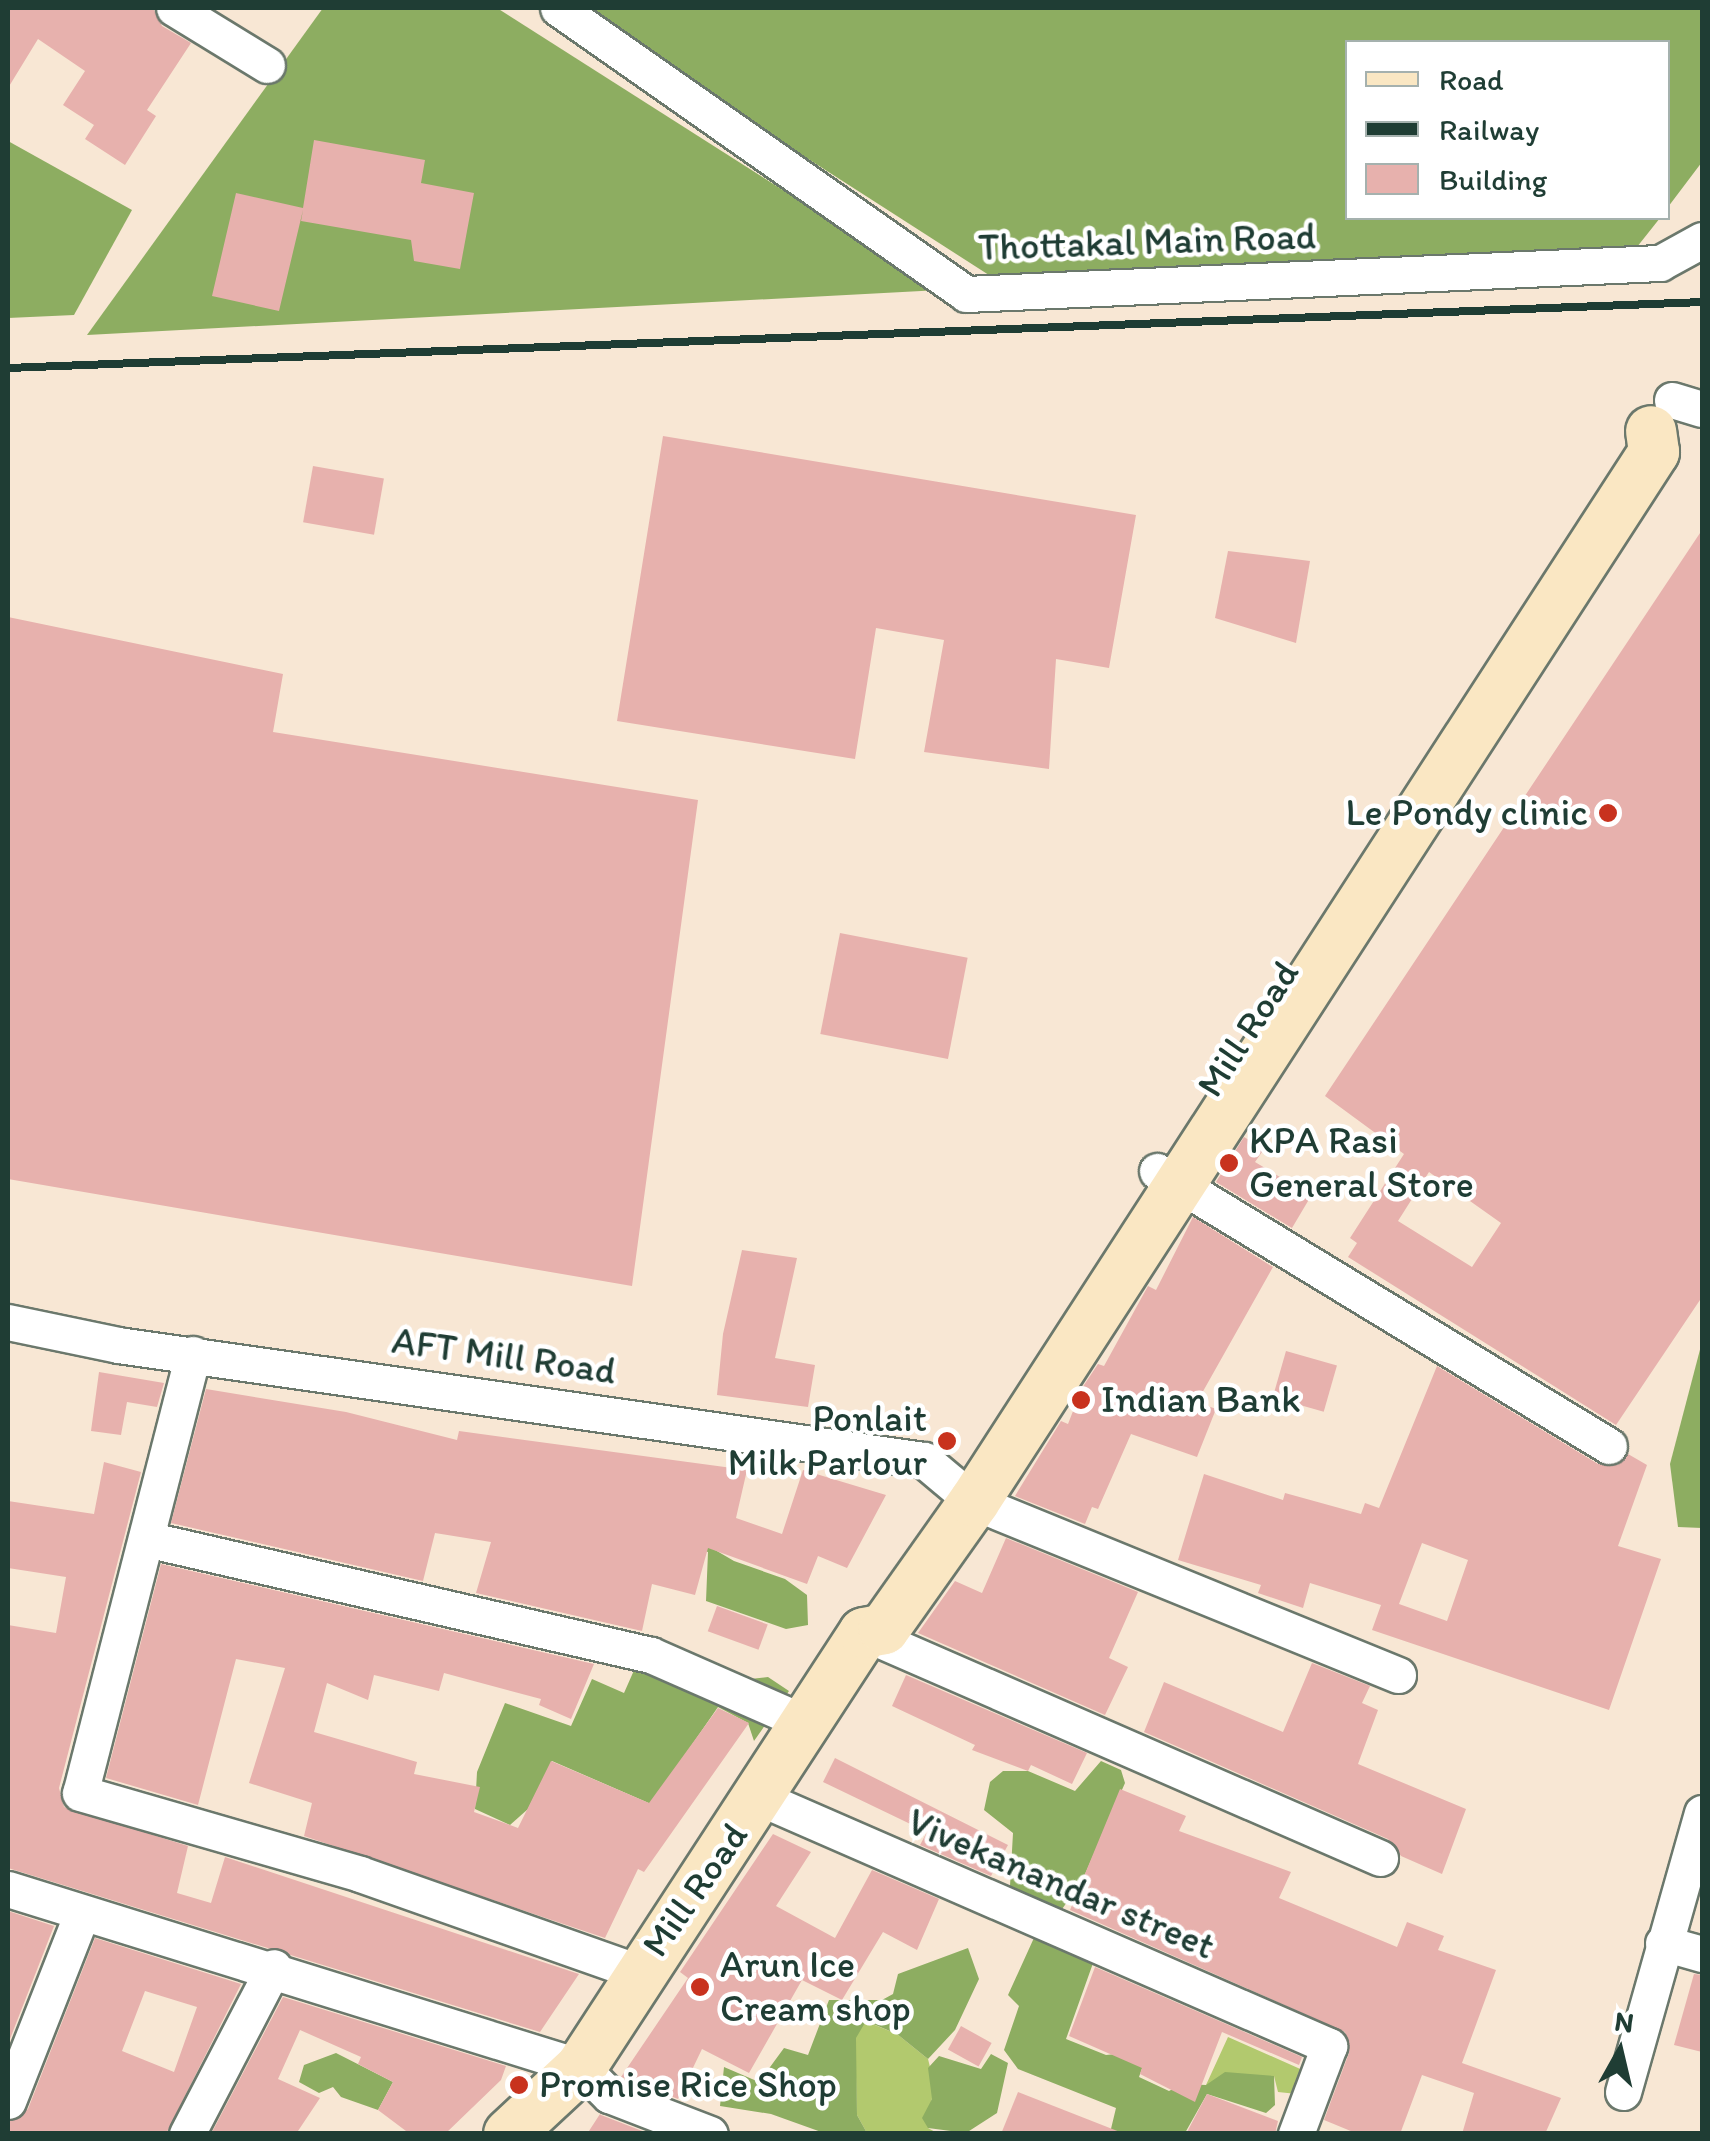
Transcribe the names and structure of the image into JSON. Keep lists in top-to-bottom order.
{
  "streets": {
    "main road": ["Mill Road"],
    "street": ["Thottakal Main Road", "AFT Mill Road", "Vivekanandar street"]
  },
  "crossings": [
    ["Mill Road", "AFT Mill Road"],
    ["Mill Road", "Vivekanandar street"]
  ],
  "places": [
    "Le Pondy clinic",
    "KPA Rasi General Store",
    "Indian Bank",
    "Ponlait Milk Parlour",
    "Arun Ice Cream shop",
    "Promise Rice Shop"
  ],
  "legend": ["Road", "Railway", "Building"],
  "north": "top"
}
